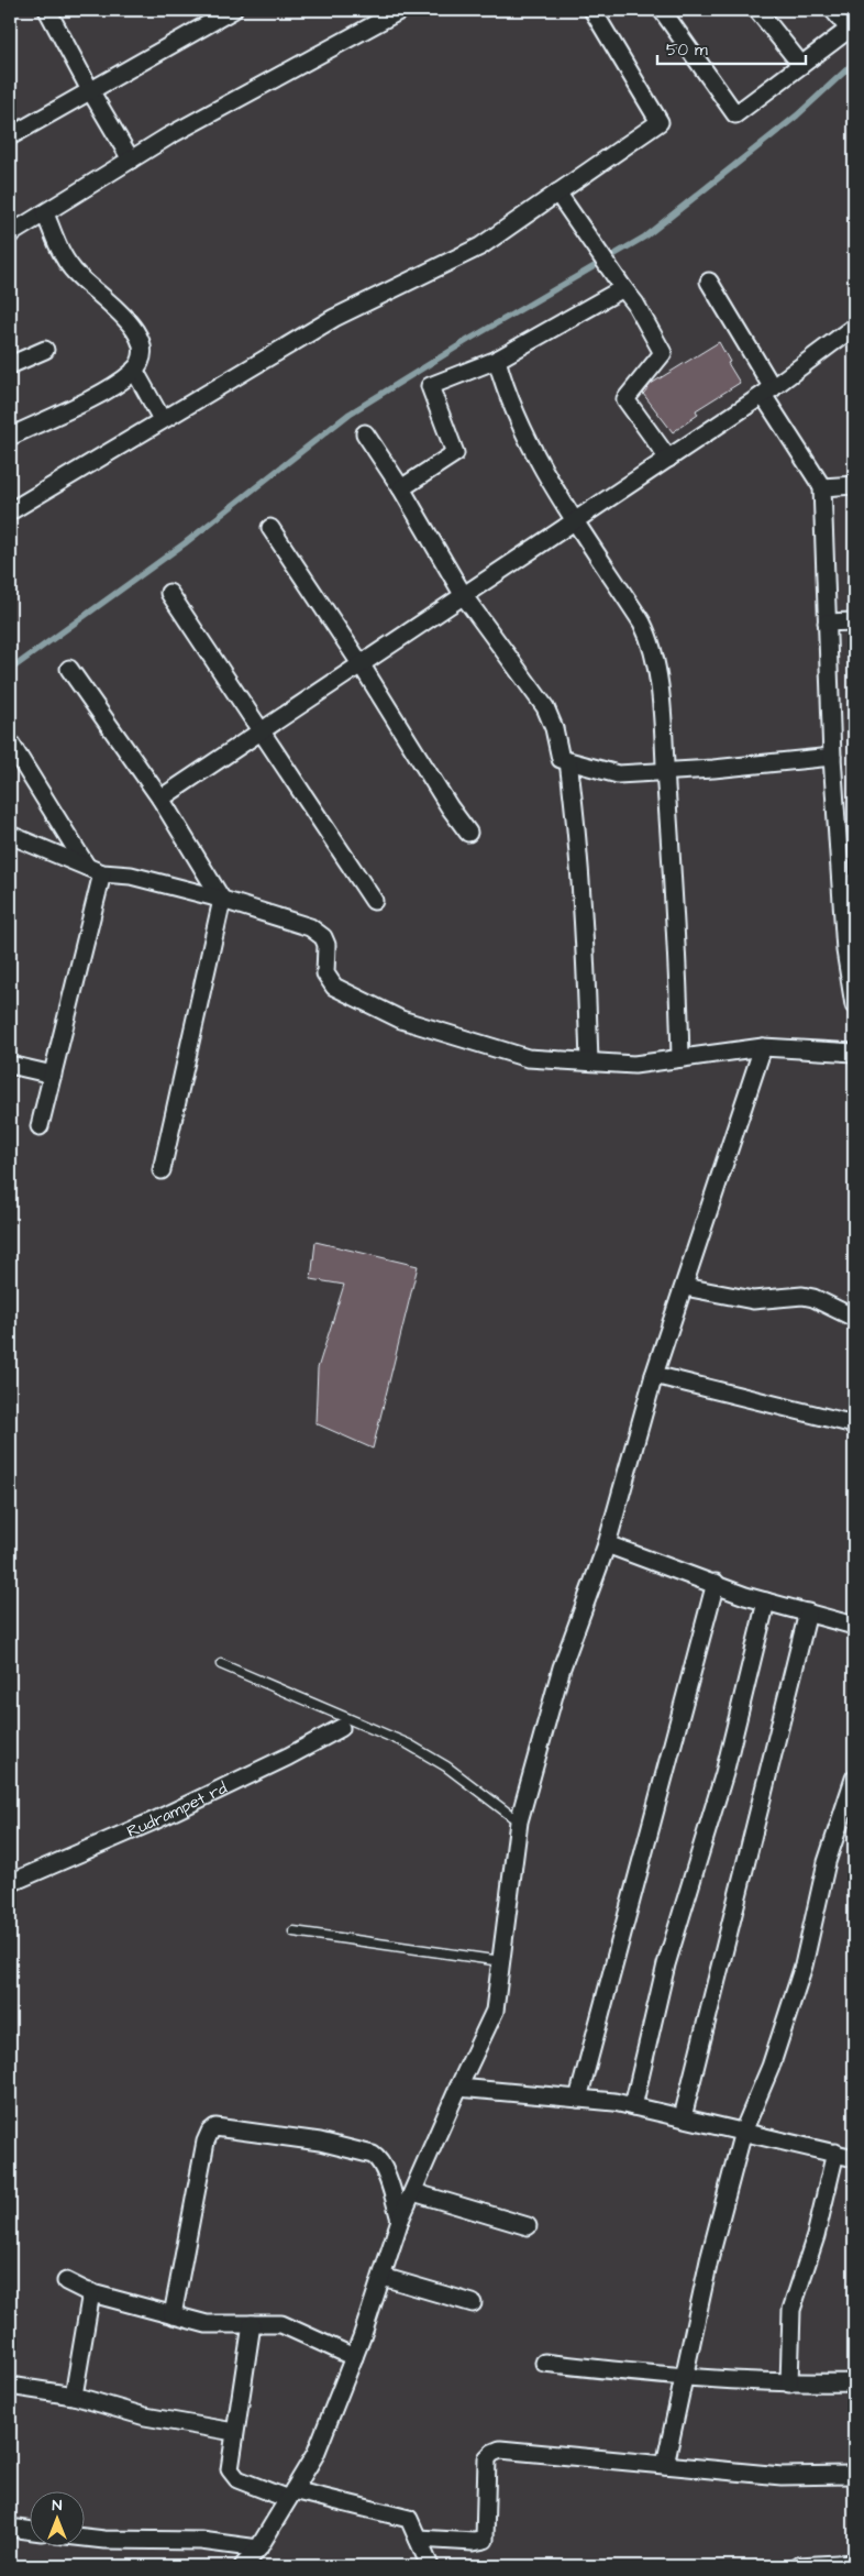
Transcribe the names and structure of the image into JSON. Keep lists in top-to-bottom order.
{
  "streets": {
    "street": ["Rudrampet rd"]
  },
  "scale_bar": "50 m",
  "north": "top"
}
